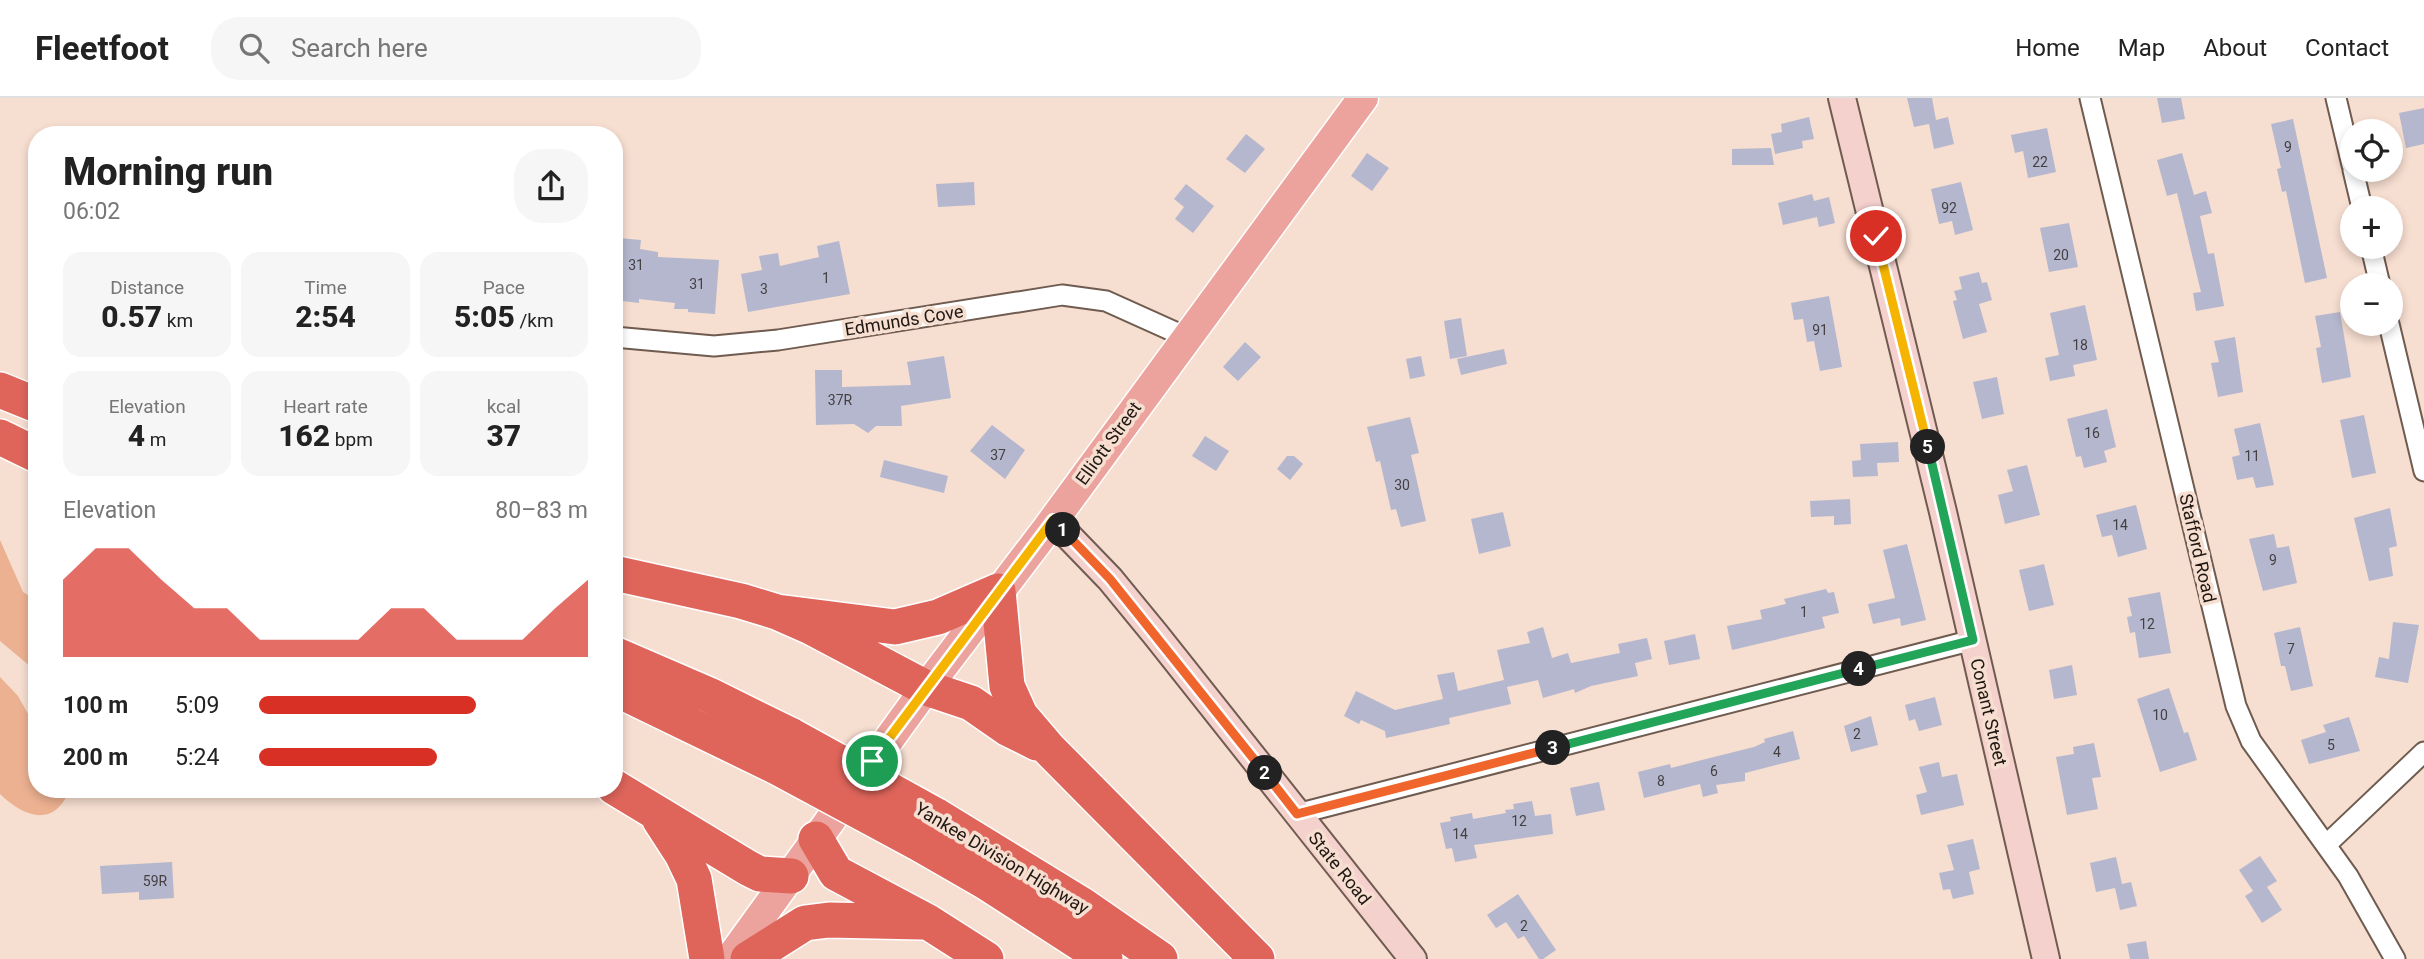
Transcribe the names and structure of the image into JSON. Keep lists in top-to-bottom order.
{
  "streets": {
    "highway": ["Yankee Division Highway"],
    "main road": ["Elliott Street", "Conant Street", "State Road"],
    "street": ["Edmunds Cove", "Stafford Road"]
  },
  "crossings": [
    ["Edmunds Cove", "Elliott Street"],
    ["Elliott Street", "State Road"]
  ],
  "house_numbers": [
    "9",
    "22",
    "92",
    "20",
    "31",
    "1",
    "31",
    "3",
    "91",
    "18",
    "37R",
    "16",
    "37",
    "11",
    "30",
    "14",
    "9",
    "1",
    "12",
    "7",
    "10",
    "2",
    "5",
    "4",
    "6",
    "8",
    "12",
    "14",
    "59R",
    "2"
  ],
  "page": {
    "header": "Fleetfoot",
    "search": "Search here",
    "nav": [
      "Home",
      "Map",
      "About",
      "Contact"
    ],
    "map_buttons": ["+", "−"],
    "heading": ["Morning run", "06:02"],
    "stats": [
      ["Distance", "0.57 km"],
      ["Time", "2:54"],
      ["Pace", "5:05 /km"],
      ["Elevation", "4 m"],
      ["Heart rate", "162 bpm"],
      ["kcal", "37"]
    ],
    "pins": [
      "5",
      "1",
      "4",
      "3",
      "2"
    ],
    "chart": ["Elevation", "80–83 m"],
    "list": [
      {
        "name": "100 m",
        "note": "5:09"
      },
      {
        "name": "200 m",
        "note": "5:24"
      }
    ]
  }
}
